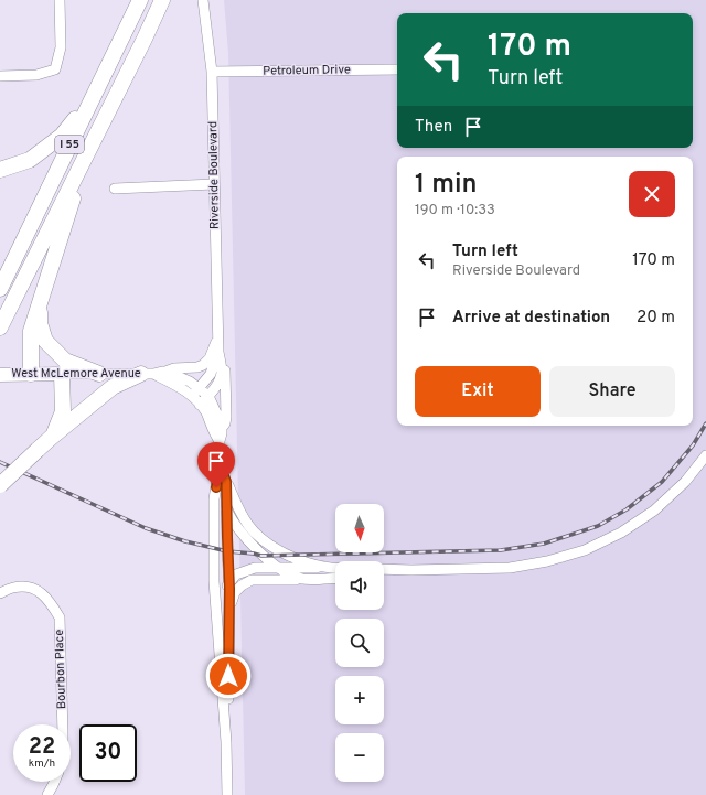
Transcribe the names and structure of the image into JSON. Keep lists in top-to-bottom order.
{
  "streets": {
    "highway": ["I 55"],
    "main road": ["West McLemore Avenue"],
    "street": ["Petroleum Drive", "Riverside Boulevard", "Bourbon Place"]
  },
  "crossings": [
    ["Petroleum Drive", "Riverside Boulevard"],
    ["Riverside Boulevard", "West McLemore Avenue"]
  ],
  "north": "bottom",
  "page": {
    "turn": ["170 m", "Turn left"],
    "then": "Then",
    "heading": ["1 min", "190 m · 10:33"],
    "list": [
      {
        "name": "Turn left",
        "note": "Riverside Boulevard",
        "value": "170 m"
      },
      {
        "name": "Arrive at destination",
        "value": "20 m"
      }
    ],
    "buttons": ["Exit", "Share"],
    "map_buttons": ["+", "−"],
    "speed": "22 km/h",
    "limit": "30"
  }
}
